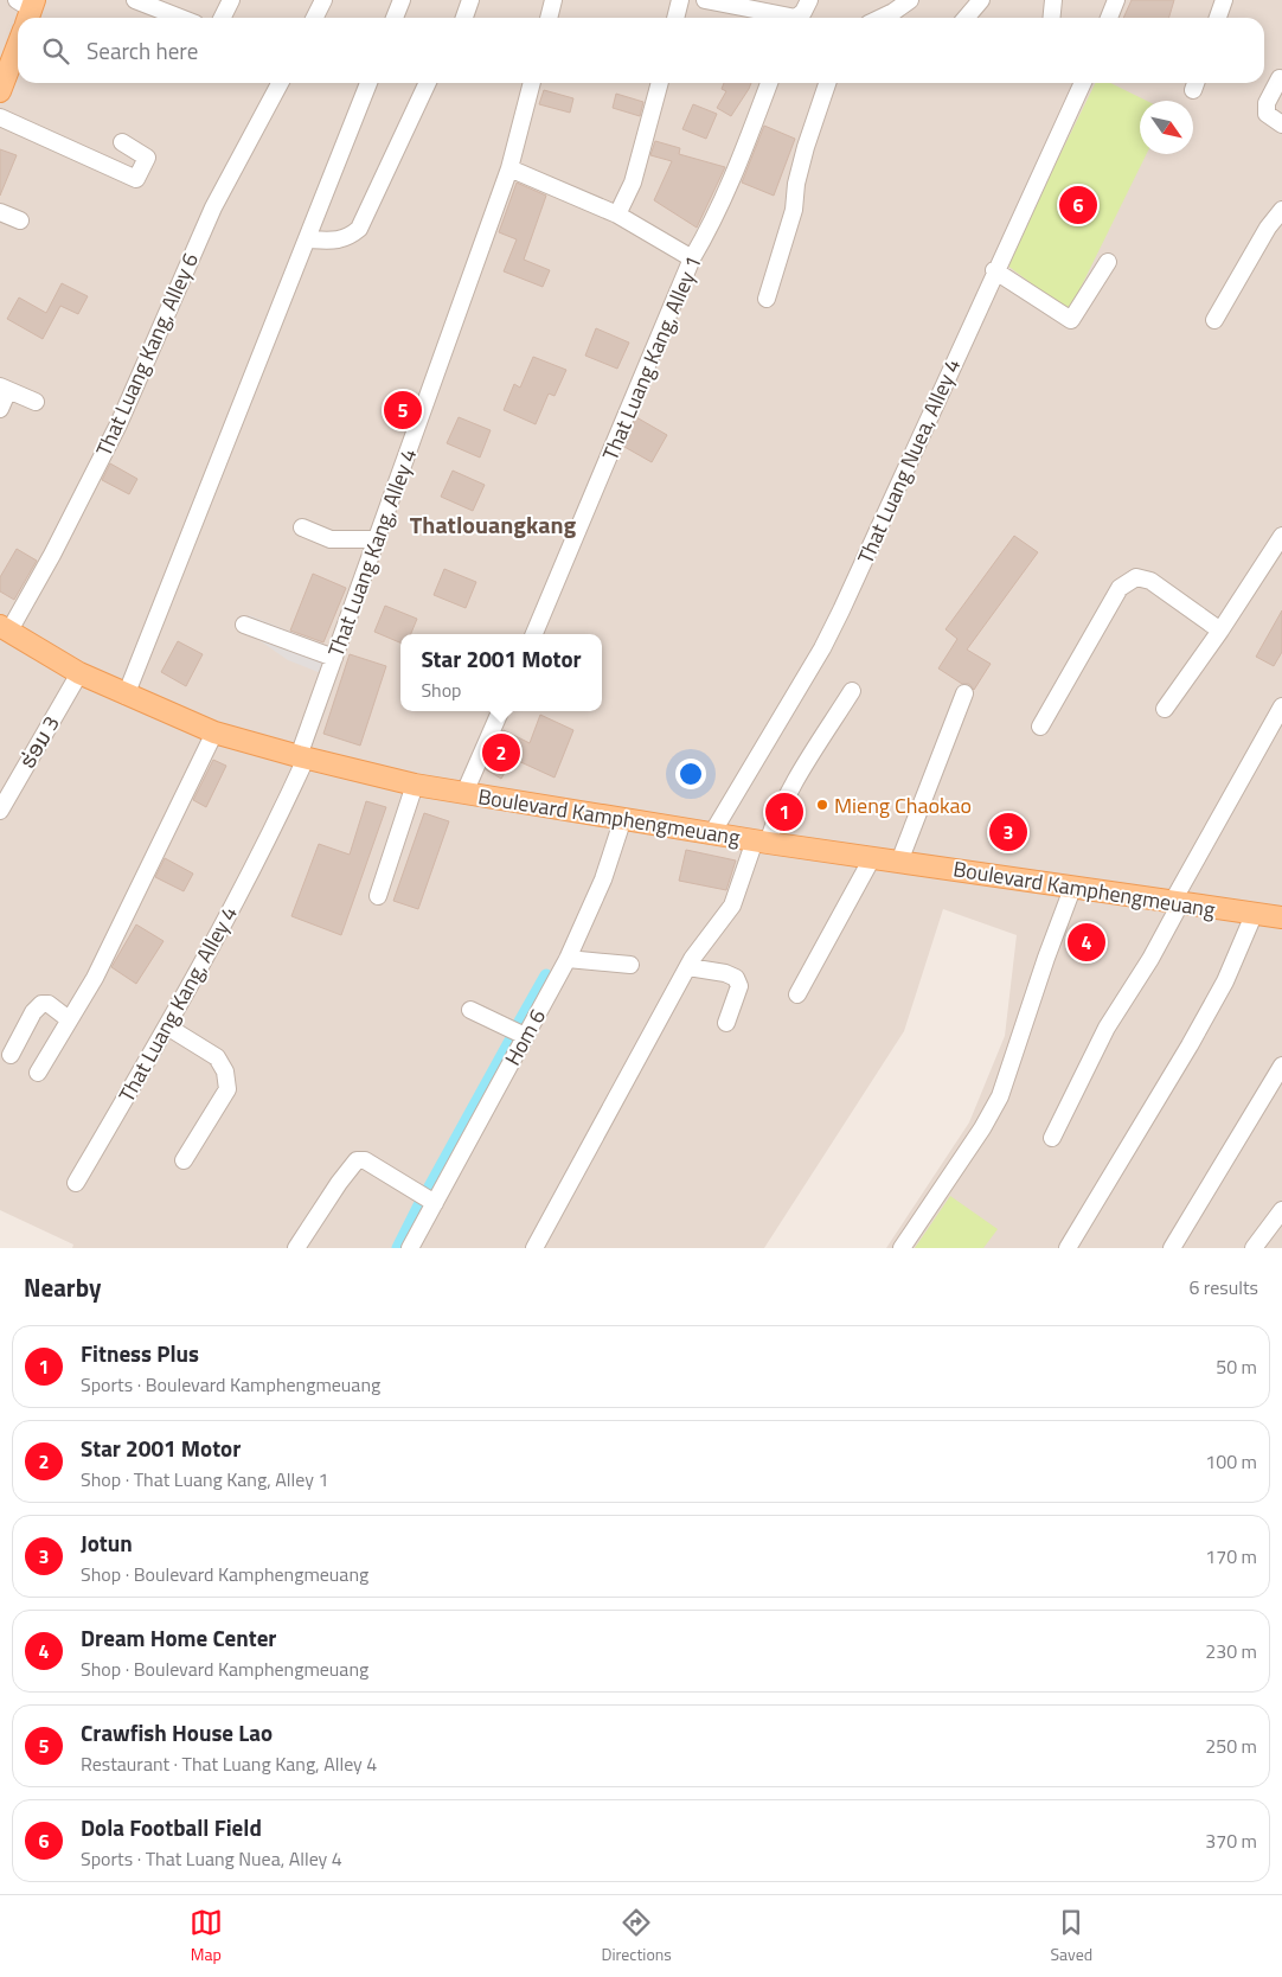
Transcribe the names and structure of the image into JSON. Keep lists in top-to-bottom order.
{
  "streets": {
    "main road": ["Boulevard Kamphengmeuang"],
    "street": [
      "That Luang Kang, Alley 6",
      "That Luang Kang, Alley 1",
      "That Luang Nuea, Alley 4",
      "That Luang Kang, Alley 4",
      "ຮ່ອມ 3",
      "Hom 6"
    ]
  },
  "crossings": [
    ["That Luang Kang, Alley 6", "Boulevard Kamphengmeuang"],
    ["That Luang Nuea, Alley 4", "Boulevard Kamphengmeuang"],
    ["That Luang Kang, Alley 4", "Boulevard Kamphengmeuang"],
    ["ຮ່ອມ 3", "Boulevard Kamphengmeuang"],
    ["Boulevard Kamphengmeuang", "Hom 6"]
  ],
  "districts": ["Thatlouangkang"],
  "places": ["Mieng Chaokao"],
  "north": "bottom right",
  "page": {
    "search": "Search here",
    "pins": [
      "6",
      "5",
      "2",
      "1",
      "3",
      "4"
    ],
    "popup": ["Star 2001 Motor", "Shop"],
    "heading": ["Nearby", "6 results"],
    "list": [
      {
        "mark": "1",
        "name": "Fitness Plus",
        "note": "Sports · Boulevard Kamphengmeuang",
        "value": "50 m"
      },
      {
        "mark": "2",
        "name": "Star 2001 Motor",
        "note": "Shop · That Luang Kang, Alley 1",
        "value": "100 m"
      },
      {
        "mark": "3",
        "name": "Jotun",
        "note": "Shop · Boulevard Kamphengmeuang",
        "value": "170 m"
      },
      {
        "mark": "4",
        "name": "Dream Home Center",
        "note": "Shop · Boulevard Kamphengmeuang",
        "value": "230 m"
      },
      {
        "mark": "5",
        "name": "Crawfish House Lao",
        "note": "Restaurant · That Luang Kang, Alley 4",
        "value": "250 m"
      },
      {
        "mark": "6",
        "name": "Dola Football Field",
        "note": "Sports · That Luang Nuea, Alley 4",
        "value": "370 m"
      }
    ],
    "nav": ["Map", "Directions", "Saved"]
  }
}
